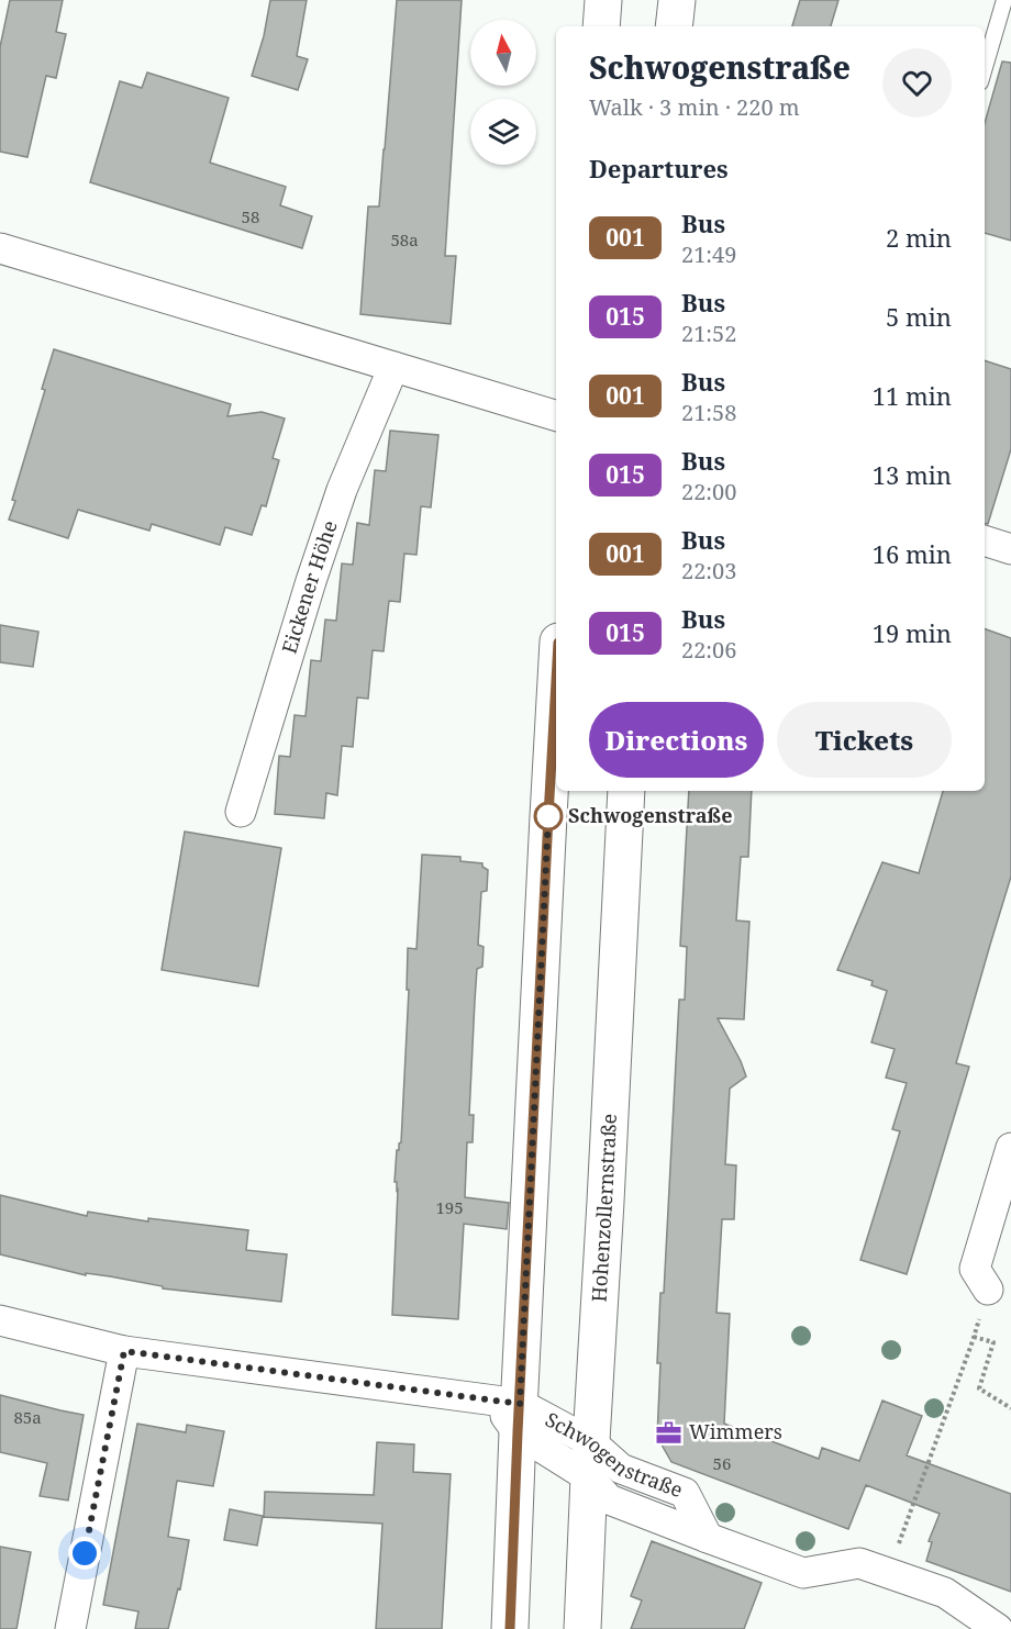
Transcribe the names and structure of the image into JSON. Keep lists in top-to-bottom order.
{
  "streets": {
    "main road": ["Hohenzollernstraße"],
    "street": ["Eickener Höhe", "Schwogenstraße"]
  },
  "crossings": [
    ["Hohenzollernstraße", "Schwogenstraße"]
  ],
  "places": {
    "other": ["Schwogenstraße"],
    "office": ["Wimmers"]
  },
  "lines": ["bus line 001"],
  "house_numbers": [
    "58",
    "58a",
    "195",
    "85a",
    "56"
  ],
  "north": "top",
  "page": {
    "heading": [
      ["Schwogenstraße", "Walk · 3 min · 220 m"],
      "Departures"
    ],
    "list": [
      {
        "mark": "001",
        "name": "Bus",
        "note": "21:49",
        "value": "2 min"
      },
      {
        "mark": "015",
        "name": "Bus",
        "note": "21:52",
        "value": "5 min"
      },
      {
        "mark": "001",
        "name": "Bus",
        "note": "21:58",
        "value": "11 min"
      },
      {
        "mark": "015",
        "name": "Bus",
        "note": "22:00",
        "value": "13 min"
      },
      {
        "mark": "001",
        "name": "Bus",
        "note": "22:03",
        "value": "16 min"
      },
      {
        "mark": "015",
        "name": "Bus",
        "note": "22:06",
        "value": "19 min"
      }
    ],
    "buttons": ["Directions", "Tickets"]
  }
}
